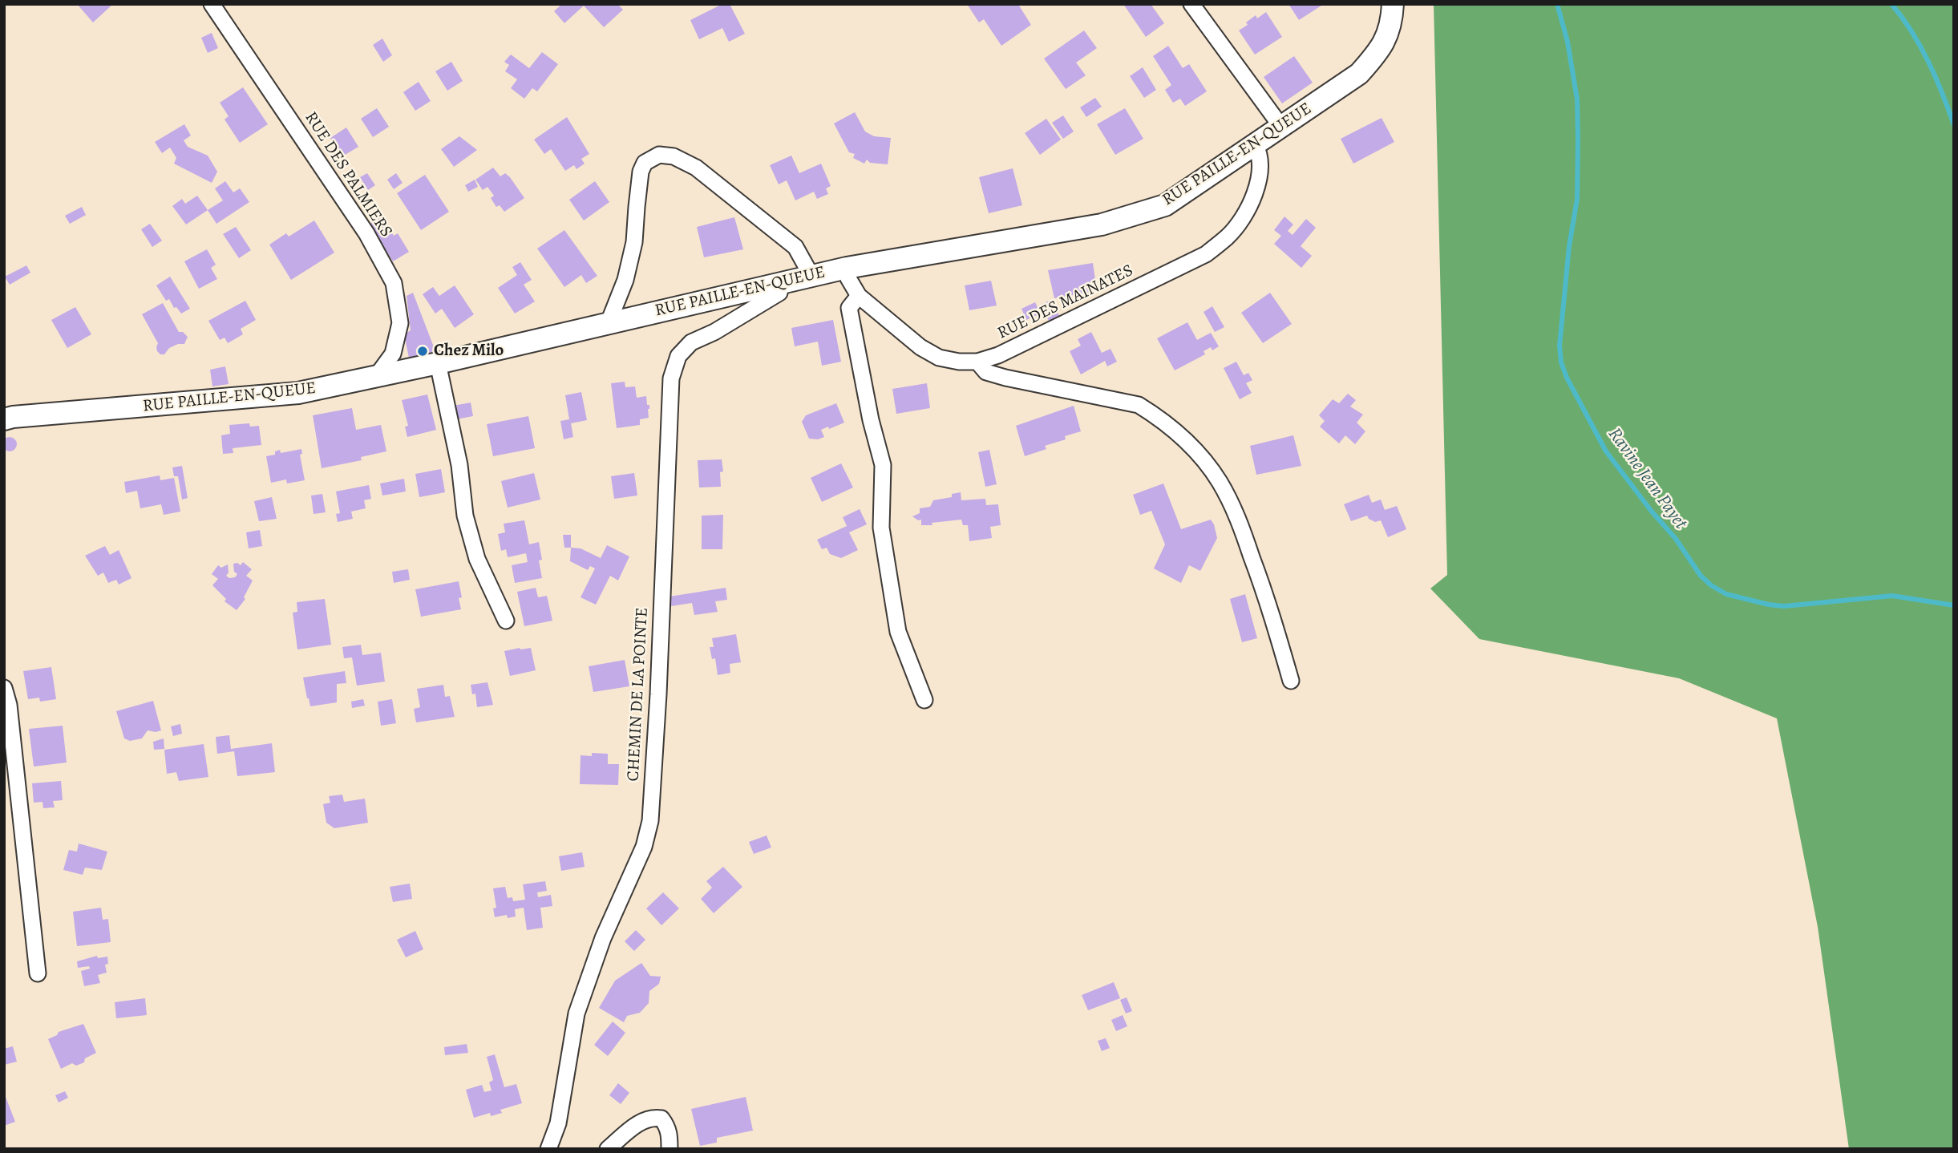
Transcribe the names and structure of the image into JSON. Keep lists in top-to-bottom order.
{
  "streets": {
    "main road": ["RUE PAILLE-EN-QUEUE"],
    "street": ["RUE DES PALMIERS", "RUE DES MAINATES", "CHEMIN DE LA POINTE"]
  },
  "crossings": [
    ["RUE PAILLE-EN-QUEUE", "RUE DES PALMIERS"],
    ["RUE PAILLE-EN-QUEUE", "RUE DES MAINATES"],
    ["RUE PAILLE-EN-QUEUE", "CHEMIN DE LA POINTE"]
  ],
  "water": ["Ravine Jean Payet"],
  "places": ["Chez Milo"]
}
